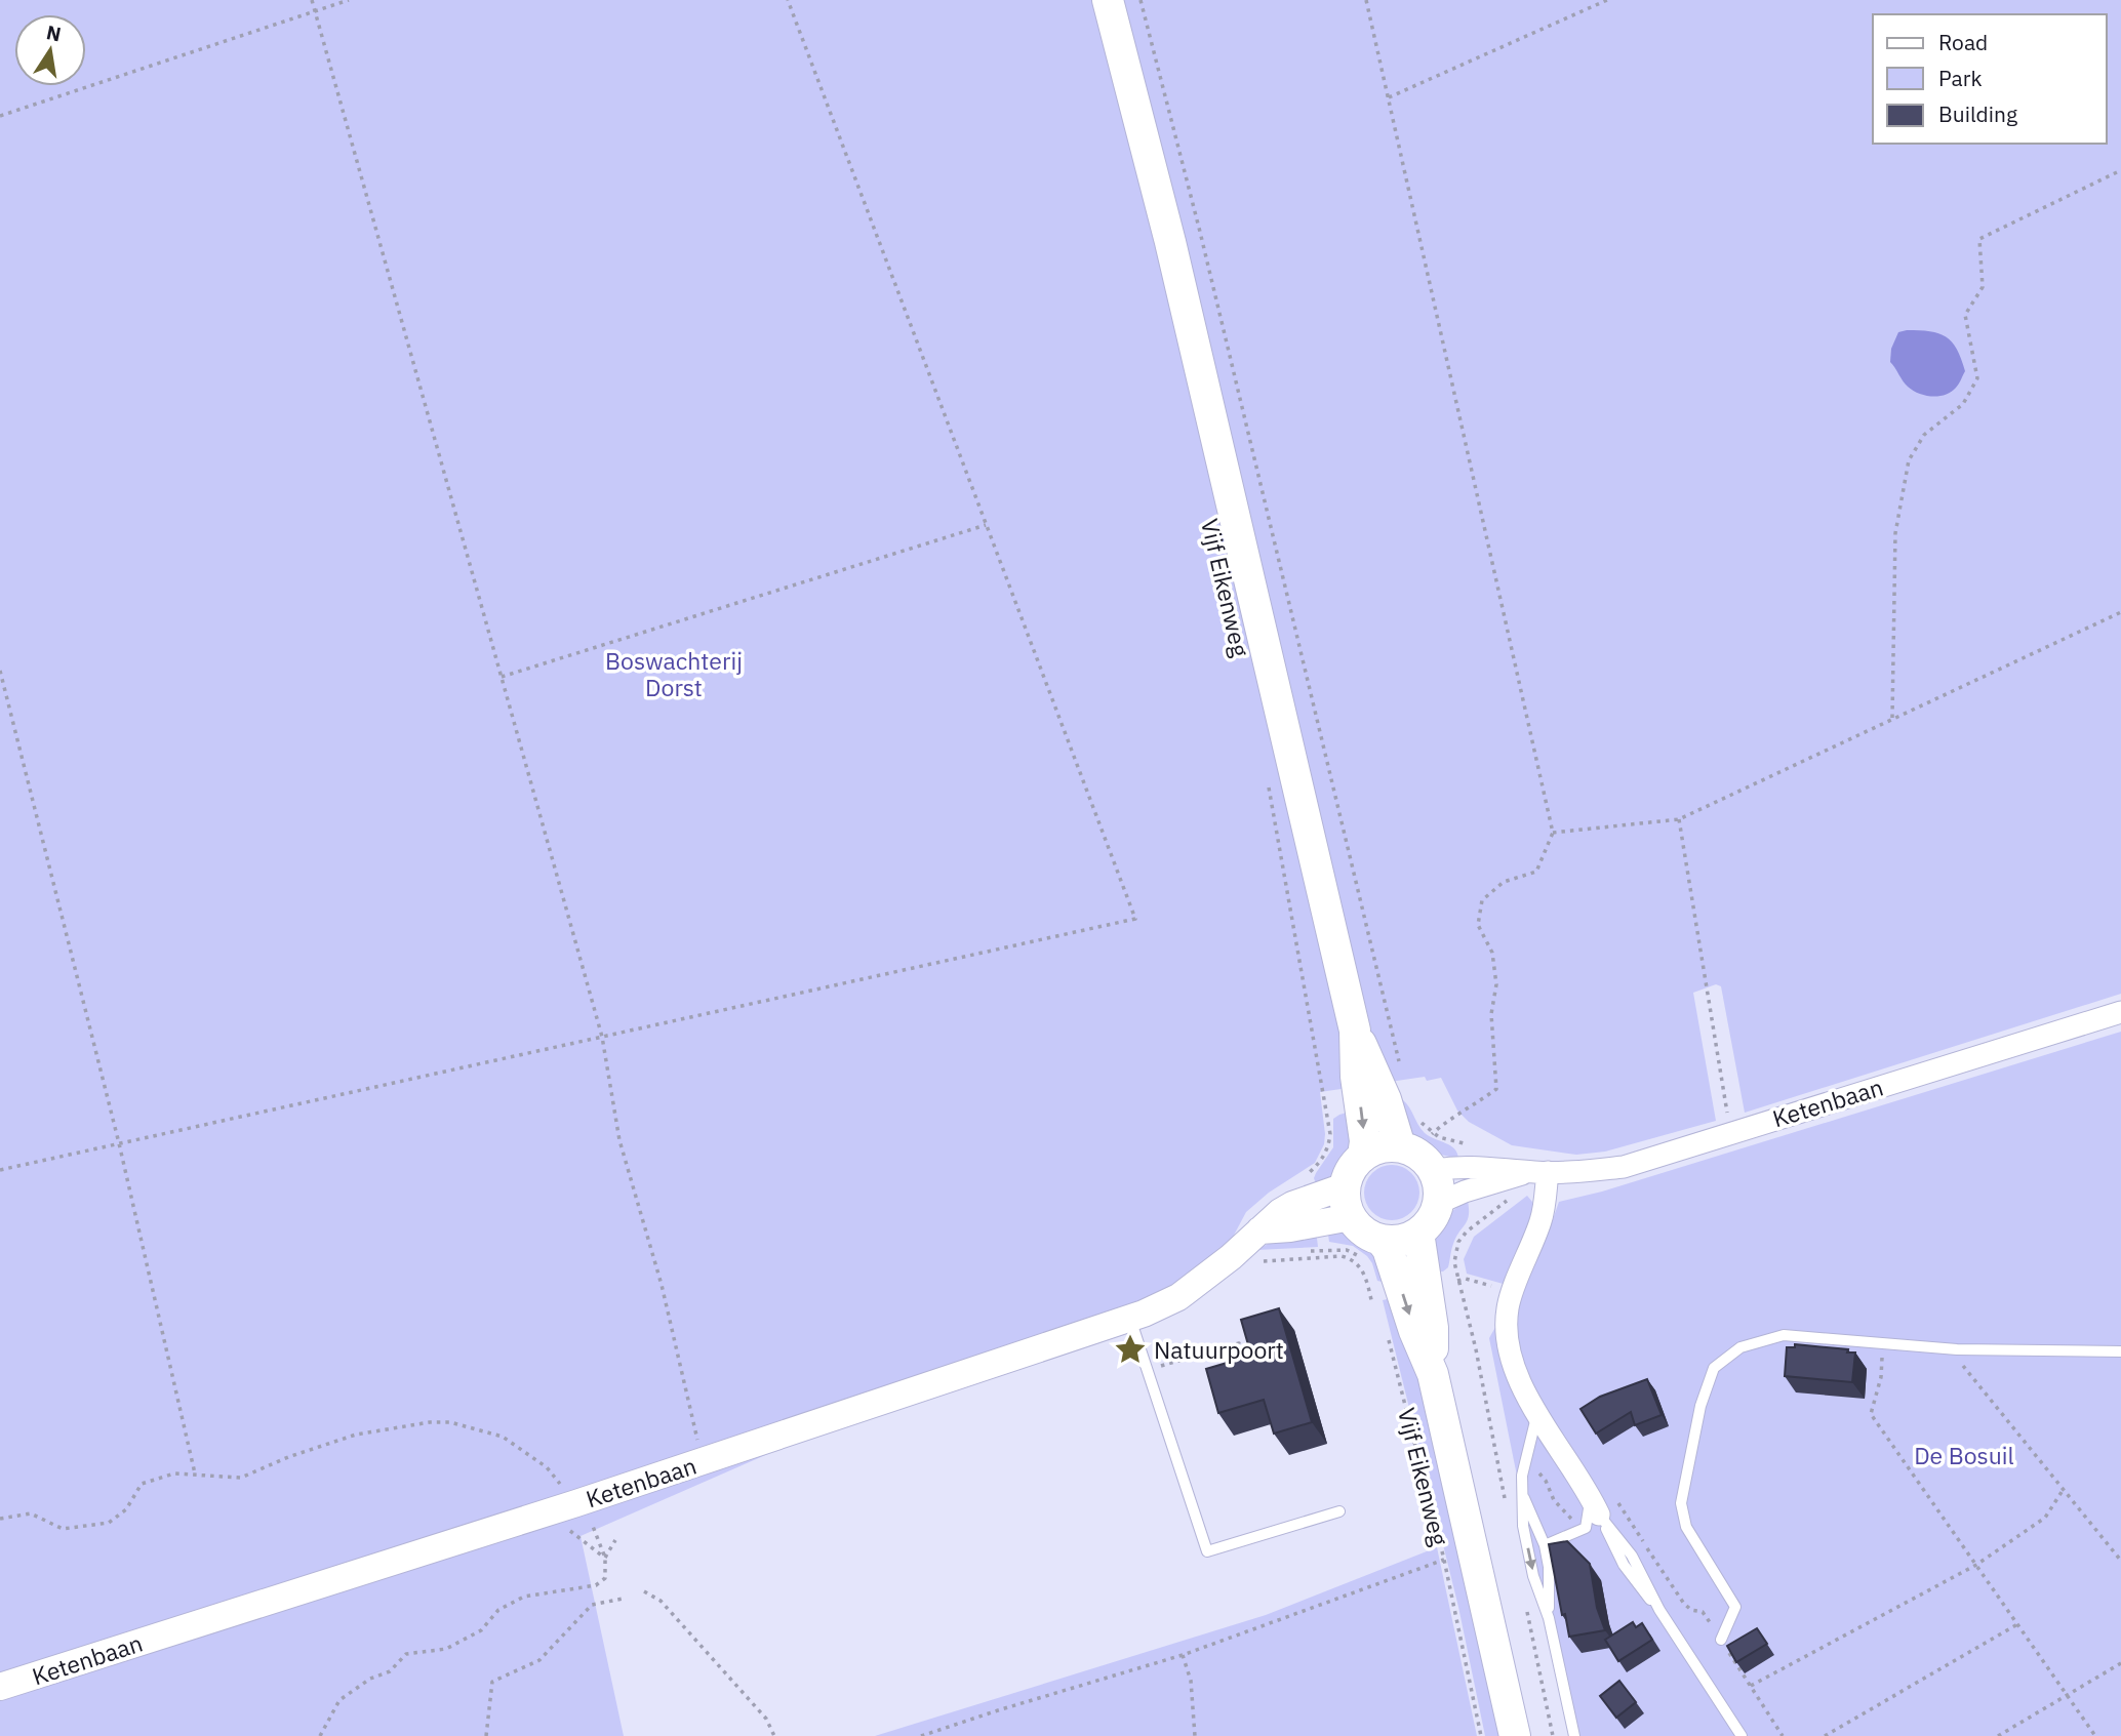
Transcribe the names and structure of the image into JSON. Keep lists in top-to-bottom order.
{
  "streets": {
    "main road": ["Vijf Eikenweg"],
    "street": ["Ketenbaan"]
  },
  "crossings": [
    ["Vijf Eikenweg", "Ketenbaan"]
  ],
  "parks": ["Boswachterij Dorst", "De Bosuil"],
  "places": {
    "place": ["Natuurpoort"]
  },
  "legend": ["Road", "Park", "Building"],
  "north": "top"
}
